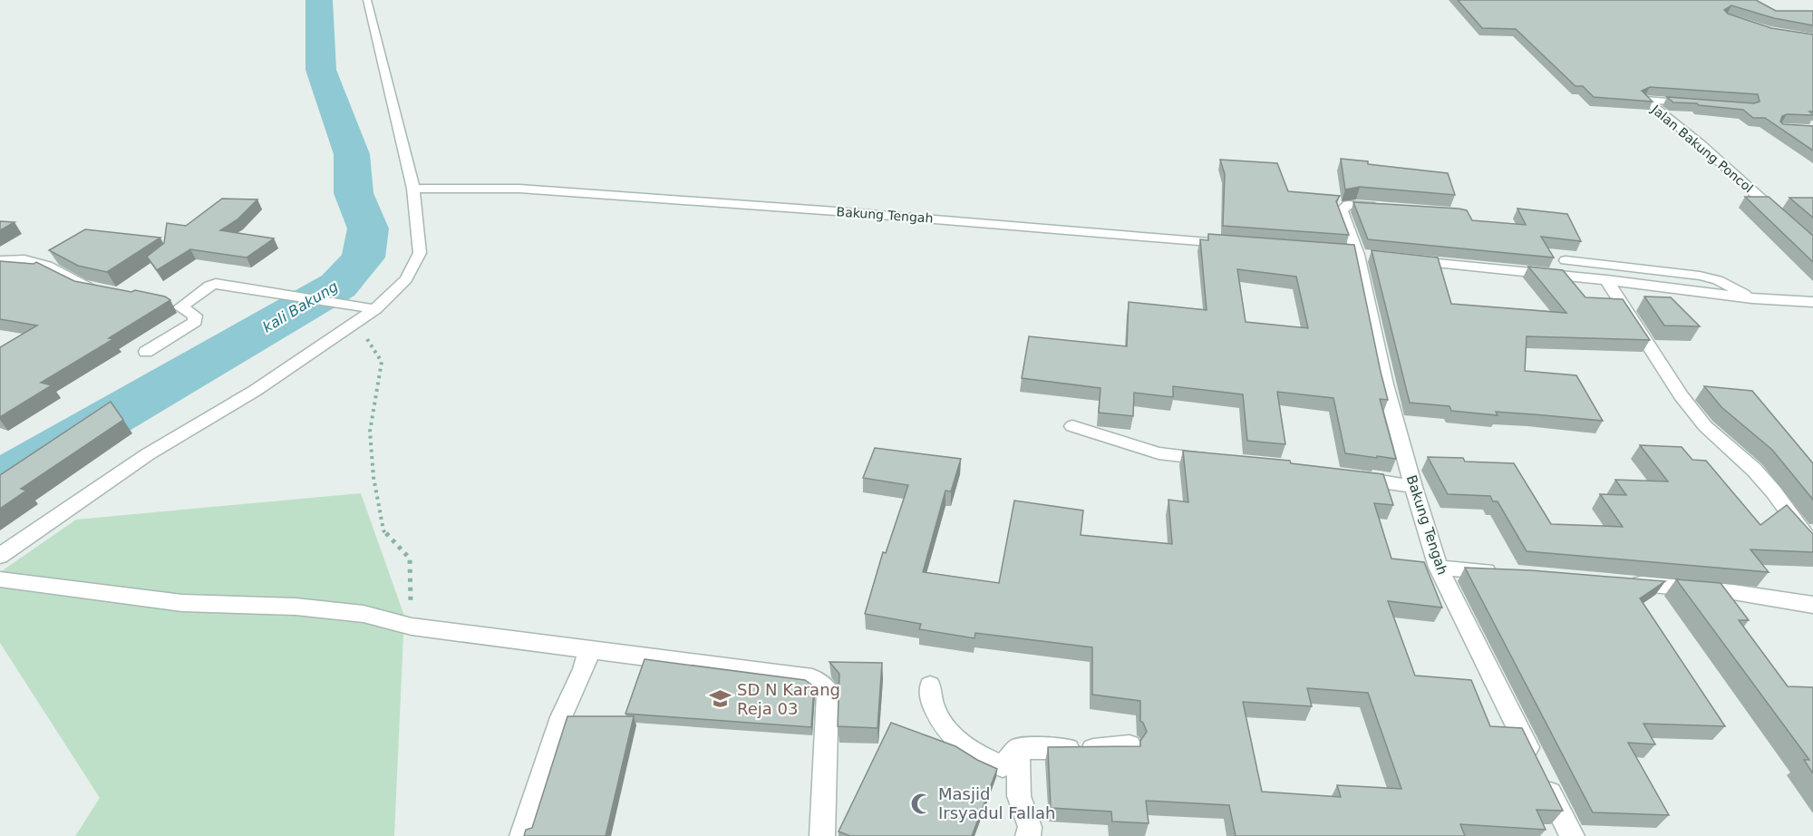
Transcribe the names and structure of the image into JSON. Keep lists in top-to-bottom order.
{
  "streets": {
    "street": ["Jalan Bakung Poncol", "Bakung Tengah"]
  },
  "water": ["kali Bakung"],
  "places": {
    "school or university": ["SD N Karang Reja 03"],
    "mosque": ["Masjid Irsyadul Fallah"]
  }
}
